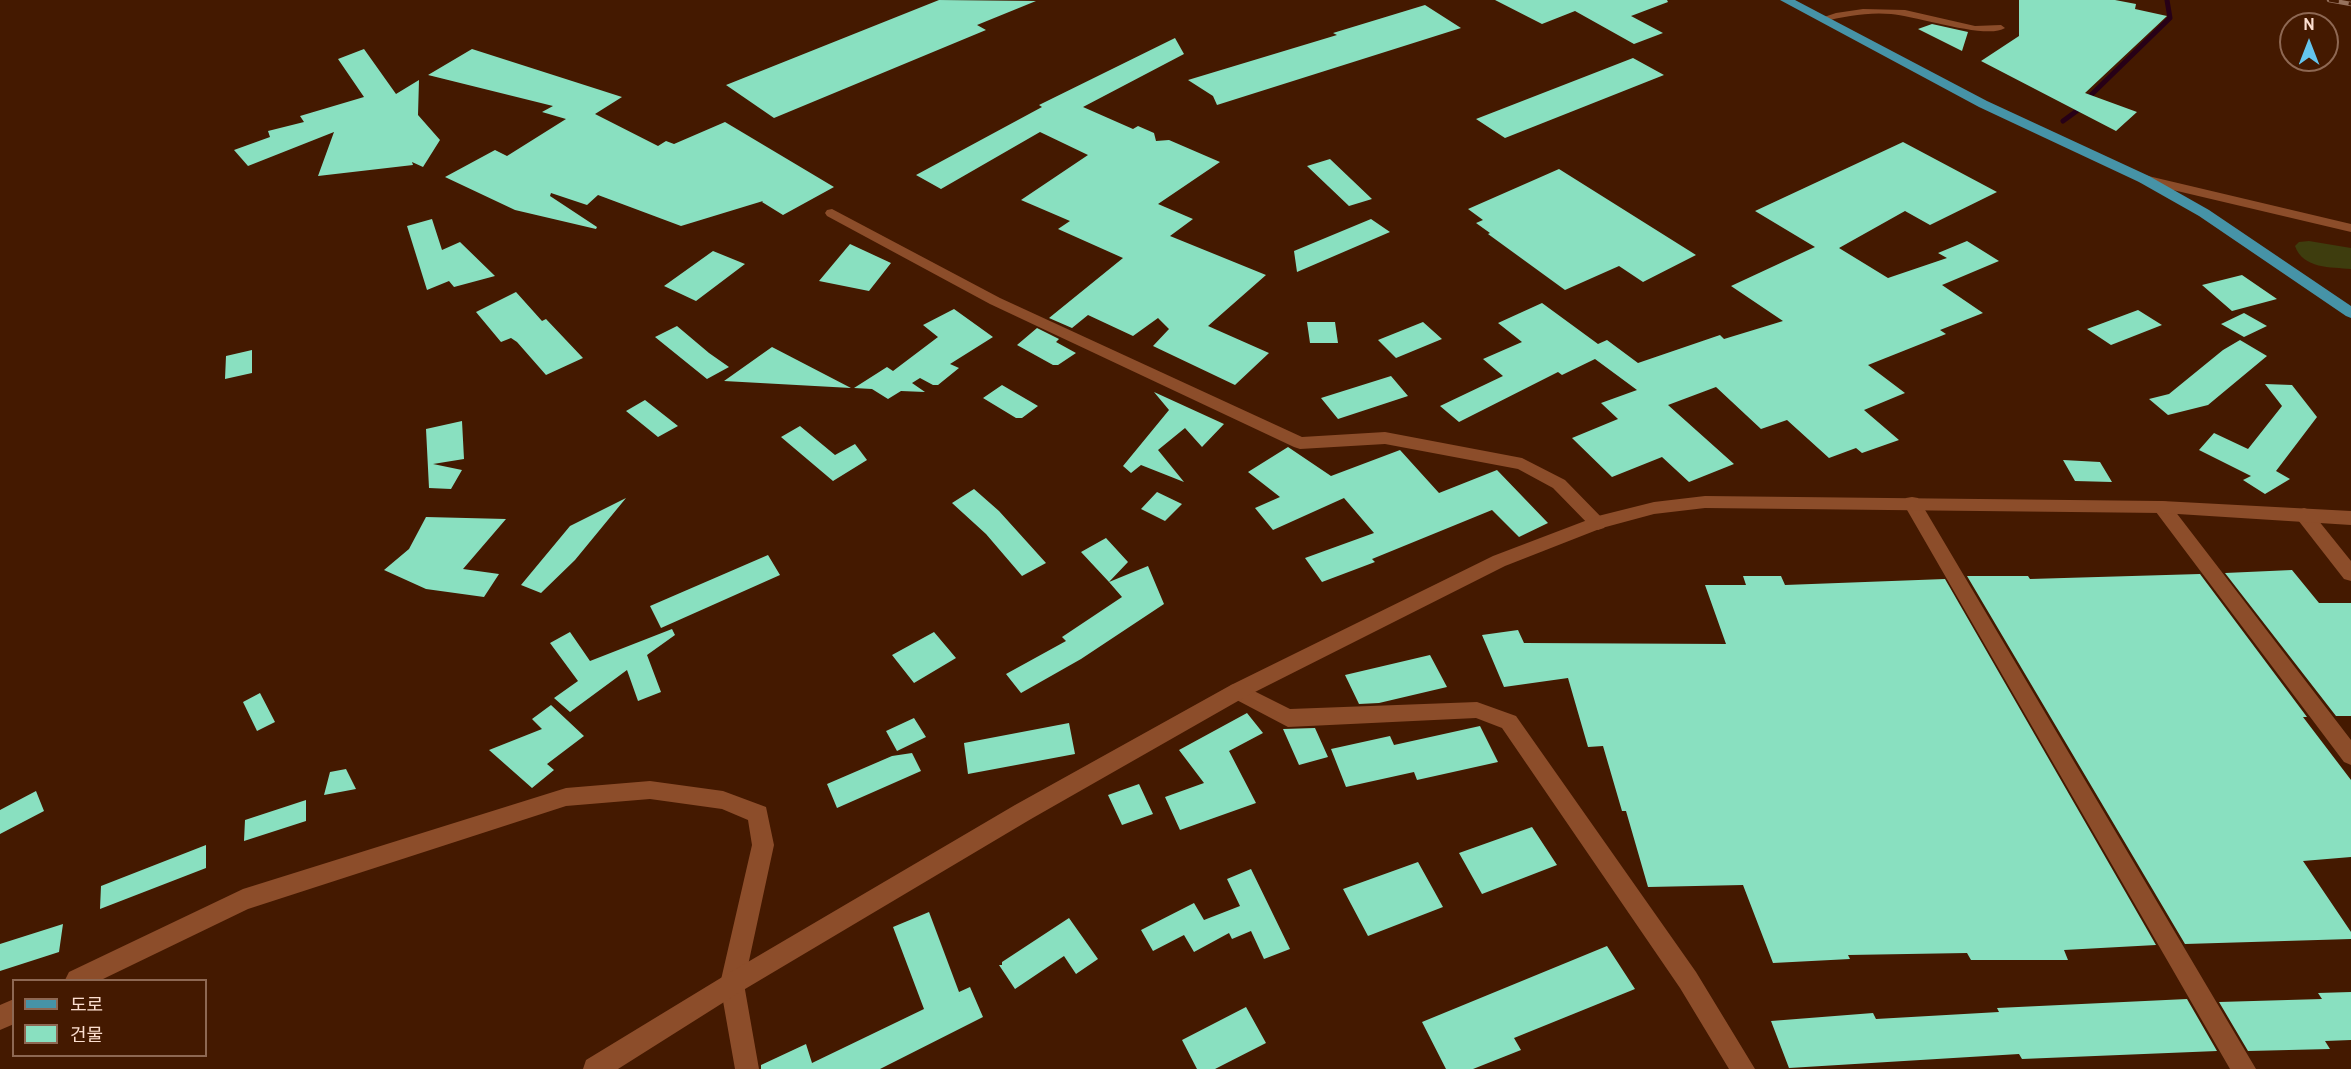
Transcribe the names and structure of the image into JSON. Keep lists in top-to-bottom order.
{
  "legend": ["도로", "건물"],
  "north": "top"
}
